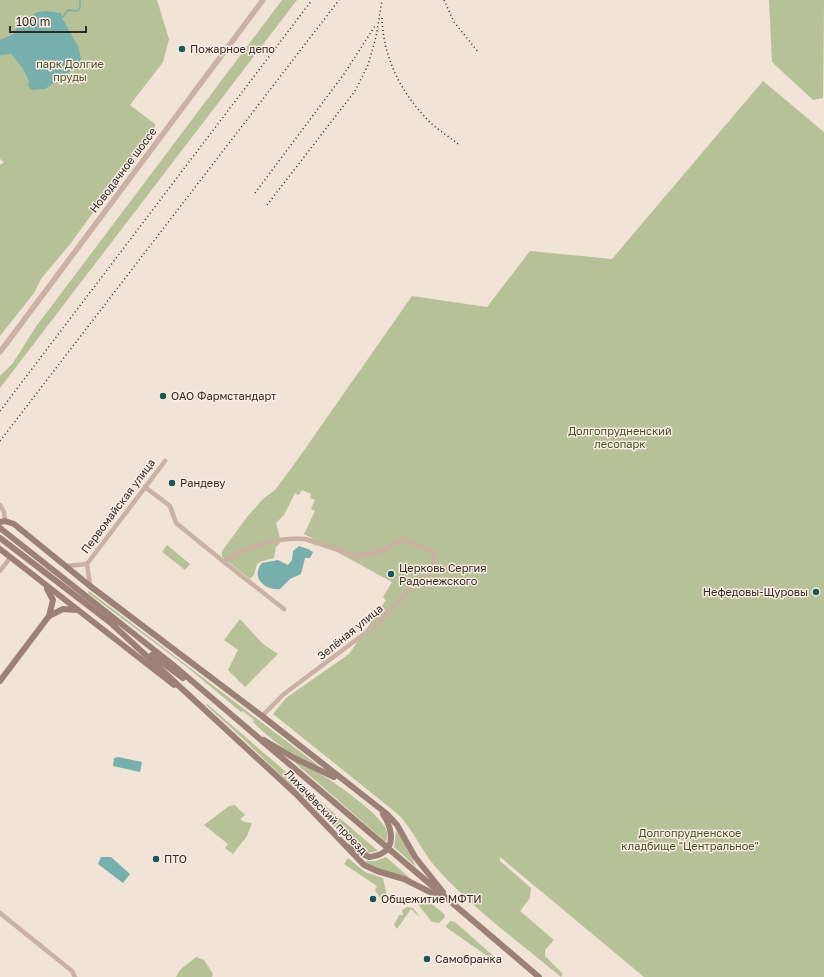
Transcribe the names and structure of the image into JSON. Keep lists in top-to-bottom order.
{
  "streets": {
    "main road": ["Лихачёвский проезд"],
    "street": ["Новодачное шоссе", "Первомайская улица", "Зелёная улица"]
  },
  "parks": ["парк Долгие пруды", "Долгопрудненский лесопарк", "Долгопрудненское кладбище \"Центральное\""],
  "places": [
    "Пожарное депо",
    "ОАО Фармстандарт",
    "Рандеву",
    "Церковь Сергия Радонежского",
    "Нефедовы-Щуровы",
    "ПТО",
    "Общежитие МФТИ",
    "Самобранка"
  ],
  "scale_bar": "100 m"
}
